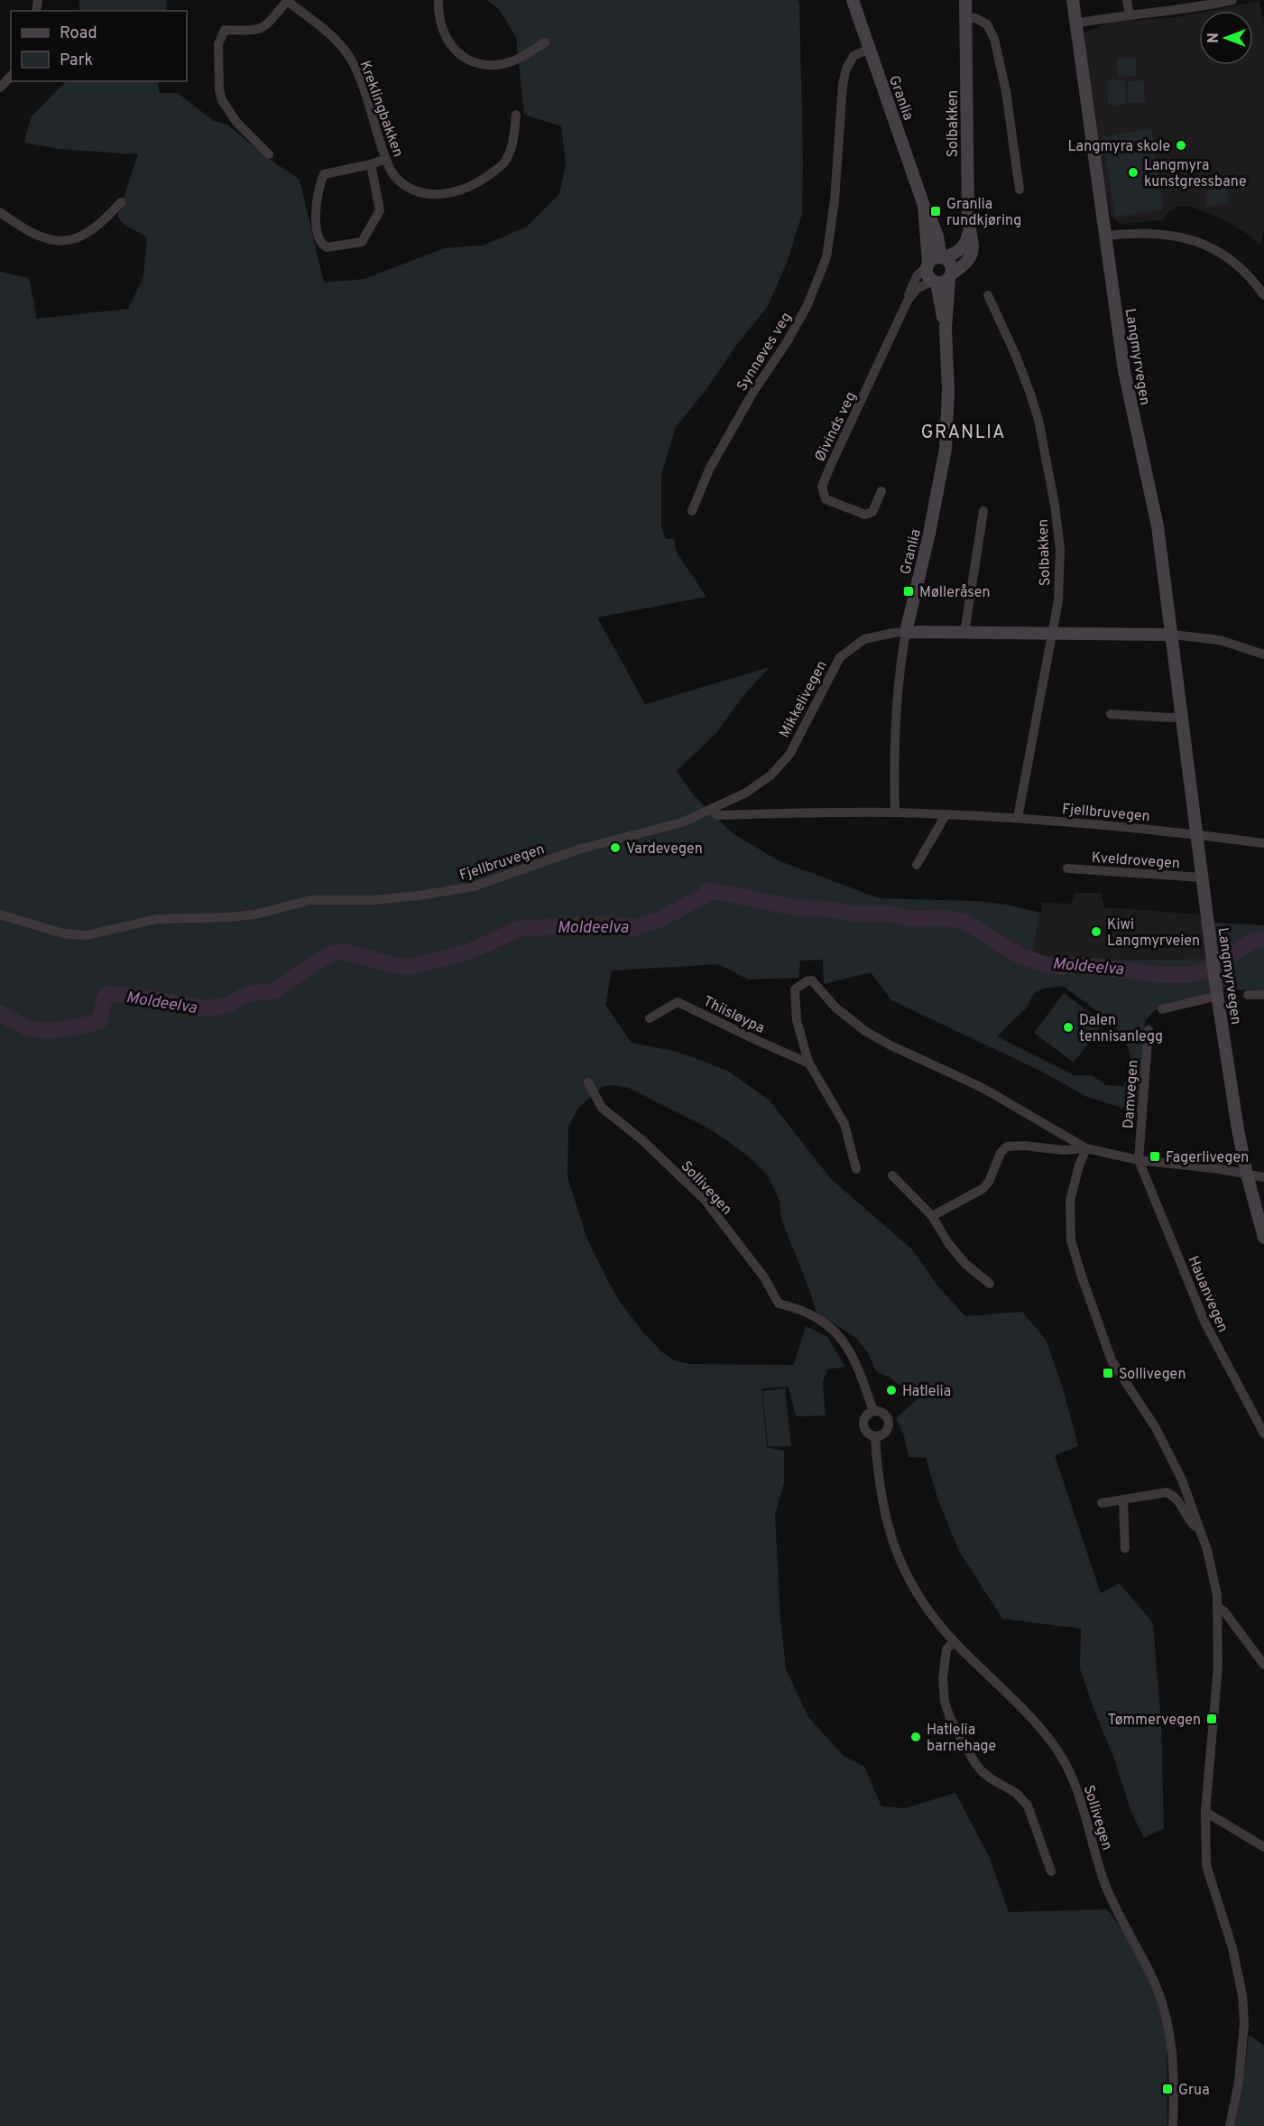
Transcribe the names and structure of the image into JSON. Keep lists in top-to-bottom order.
{
  "streets": {
    "street": [
      "Granlia",
      "Kreklingbakken",
      "Solbakken",
      "Synnøves veg",
      "Langmyrvegen",
      "Øivinds veg",
      "Mikkelivegen",
      "Fjellbruvegen",
      "Kveldrovegen",
      "Thiisløypa",
      "Damvegen",
      "Sollivegen",
      "Hauanvegen"
    ]
  },
  "crossings": [
    ["Granlia", "Solbakken"],
    ["Granlia", "Synnøves veg"],
    ["Granlia", "Øivinds veg"],
    ["Granlia", "Mikkelivegen"],
    ["Granlia", "Fjellbruvegen"],
    ["Solbakken", "Øivinds veg"],
    ["Solbakken", "Mikkelivegen"],
    ["Solbakken", "Fjellbruvegen"],
    ["Langmyrvegen", "Mikkelivegen"],
    ["Langmyrvegen", "Fjellbruvegen"],
    ["Langmyrvegen", "Kveldrovegen"],
    ["Mikkelivegen", "Fjellbruvegen"],
    ["Damvegen", "Hauanvegen"]
  ],
  "districts": ["GRANLIA"],
  "water": ["Moldeelva"],
  "places": {
    "other": [
      "Langmyra skole",
      "Langmyra kunstgressbane",
      "Vardevegen",
      "Kiwi Langmyrveien",
      "Dalen tennisanlegg",
      "Hatlelia",
      "Hatlelia barnehage"
    ],
    "transit": [
      "Granlia rundkjøring",
      "Mølleråsen",
      "Fagerlivegen",
      "Sollivegen",
      "Tømmervegen",
      "Grua"
    ]
  },
  "legend": ["Road", "Park"],
  "north": "left"
}
